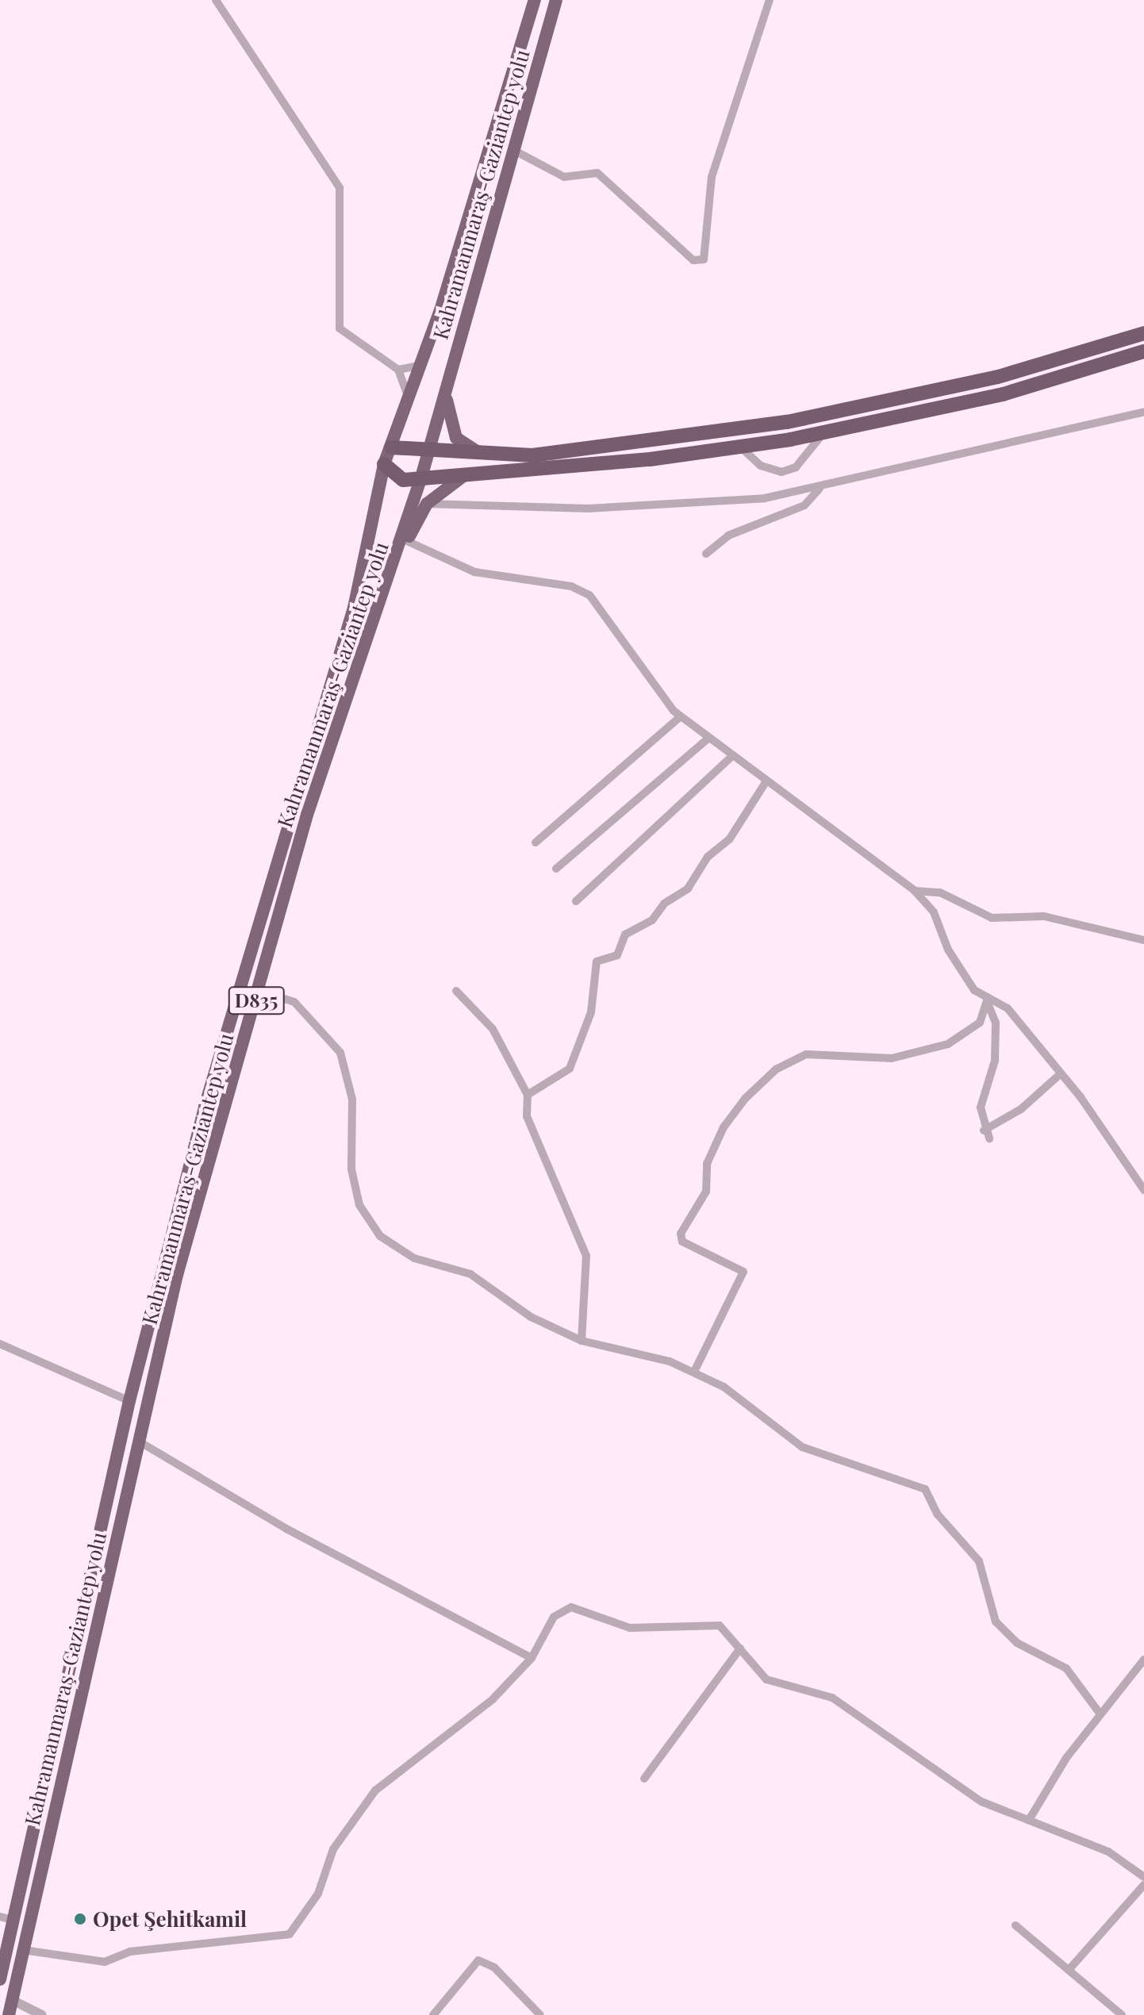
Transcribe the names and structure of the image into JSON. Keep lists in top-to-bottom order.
{
  "streets": {
    "highway": ["Kahramanmaraş-Gaziantep yolu", "D835"]
  },
  "places": ["Opet Şehitkamil"]
}
